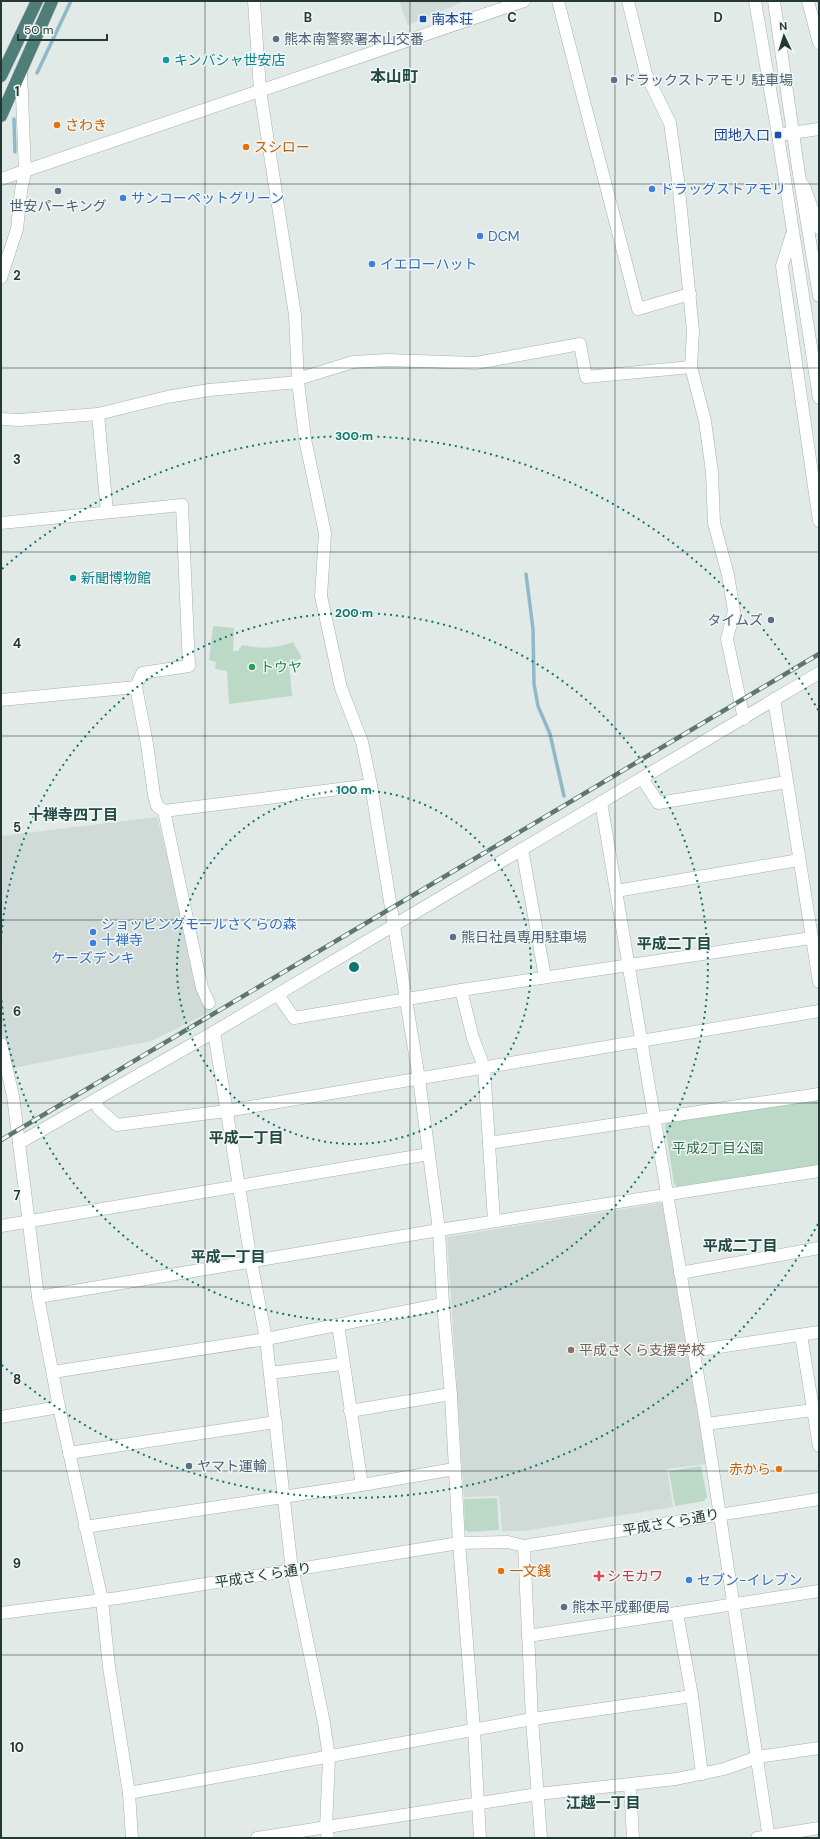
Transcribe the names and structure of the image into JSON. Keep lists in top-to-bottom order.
{
  "streets": {
    "street": ["平成さくら通り"]
  },
  "districts": [
    "本山町",
    "十禅寺四丁目",
    "平成二丁目",
    "平成一丁目",
    "平成二丁目",
    "平成一丁目",
    "江越一丁目"
  ],
  "parks": ["平成2丁目公園"],
  "places": {
    "transit": ["南本荘", "団地入口"],
    "other": [
      "熊本南警察署本山交番",
      "キンバシャ世安店",
      "ドラックストアモリ 駐車場",
      "さわき",
      "スシロー",
      "ドラッグストアモリ",
      "世安パーキング",
      "サンコーペットグリーン",
      "DCM",
      "イエローハット",
      "新聞博物館",
      "タイムズ",
      "トウヤ",
      "ショッピングモールさくらの森 十禅寺",
      "熊日社員専用駐車場",
      "ケーズデンキ",
      "平成さくら支援学校",
      "ヤマト運輸",
      "赤から",
      "一文銭",
      "セブン-イレブン",
      "熊本平成郵便局"
    ],
    "health": ["シモカワ"]
  },
  "scale_bar": "50 m",
  "north": "top",
  "grid": {
    "columns": ["B", "C", "D"],
    "rows": [
      "1",
      "2",
      "3",
      "4",
      "5",
      "6",
      "7",
      "8",
      "9",
      "10"
    ]
  },
  "rings": ["300 m", "200 m", "100 m"]
}
